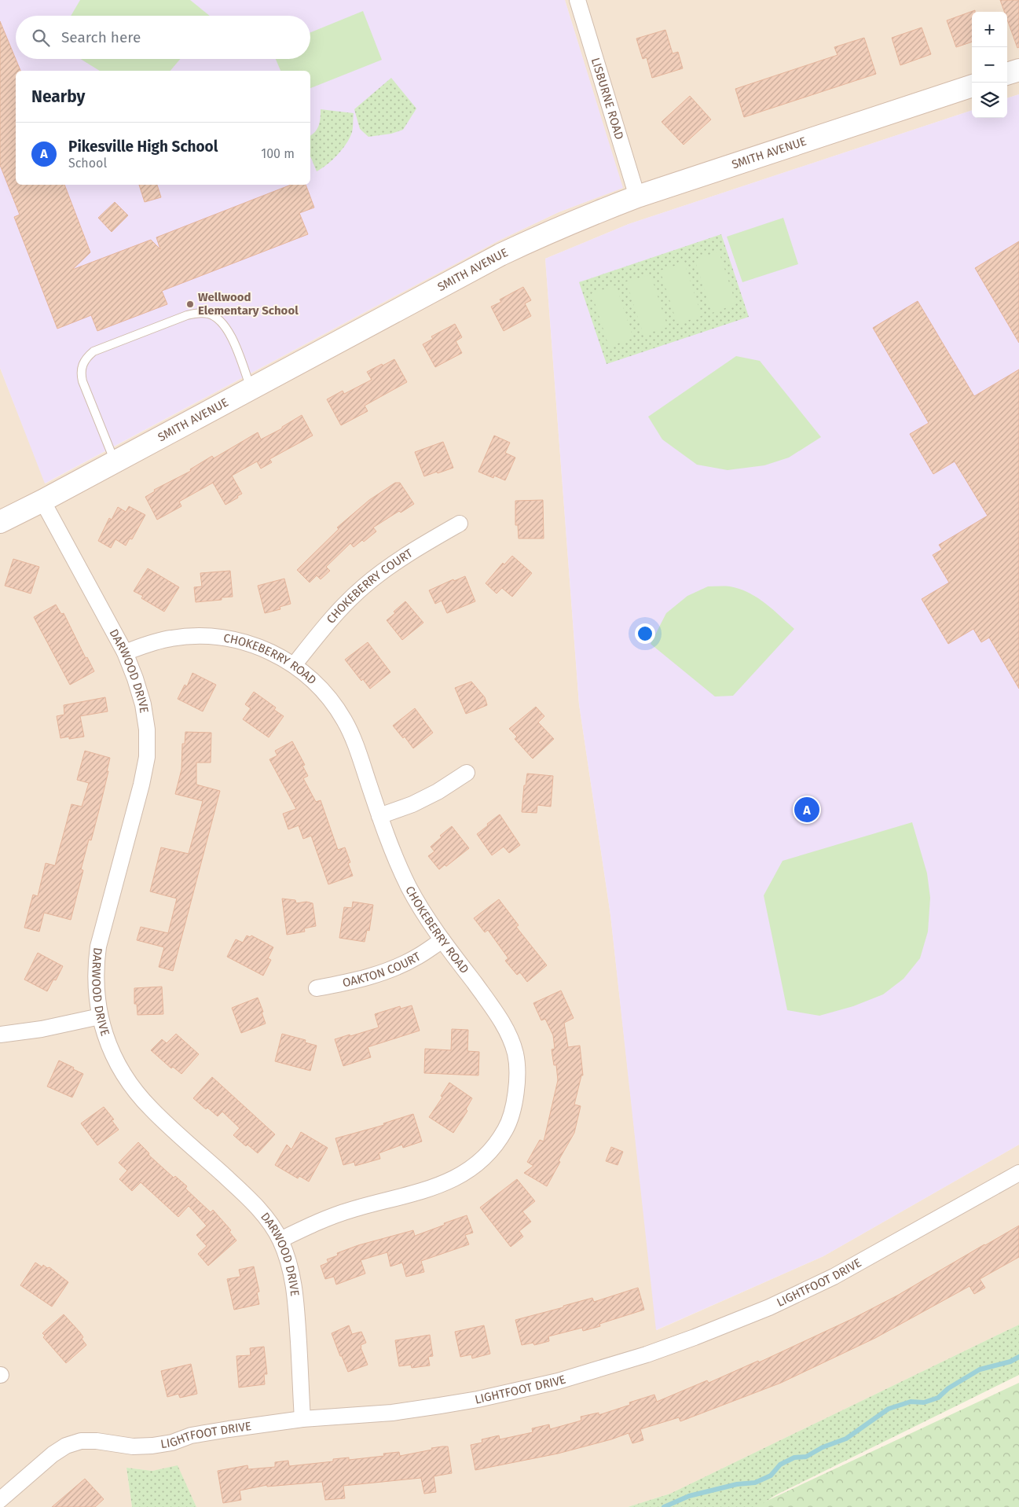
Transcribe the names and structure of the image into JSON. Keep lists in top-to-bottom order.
{
  "streets": {
    "main road": ["SMITH AVENUE"],
    "street": [
      "LISBURNE ROAD",
      "CHOKEBERRY COURT",
      "CHOKEBERRY ROAD",
      "DARWOOD DRIVE",
      "OAKTON COURT",
      "LIGHTFOOT DRIVE"
    ]
  },
  "crossings": [
    ["LISBURNE ROAD", "SMITH AVENUE"],
    ["SMITH AVENUE", "DARWOOD DRIVE"],
    ["CHOKEBERRY COURT", "CHOKEBERRY ROAD"],
    ["CHOKEBERRY ROAD", "DARWOOD DRIVE"],
    ["CHOKEBERRY ROAD", "OAKTON COURT"],
    ["DARWOOD DRIVE", "LIGHTFOOT DRIVE"]
  ],
  "places": ["Wellwood Elementary School"],
  "page": {
    "map_buttons": ["+", "−"],
    "search": "Search here",
    "heading": "Nearby",
    "list": [
      {
        "mark": "A",
        "name": "Pikesville High School",
        "note": "School",
        "value": "100 m"
      }
    ],
    "pins": "A"
  }
}
